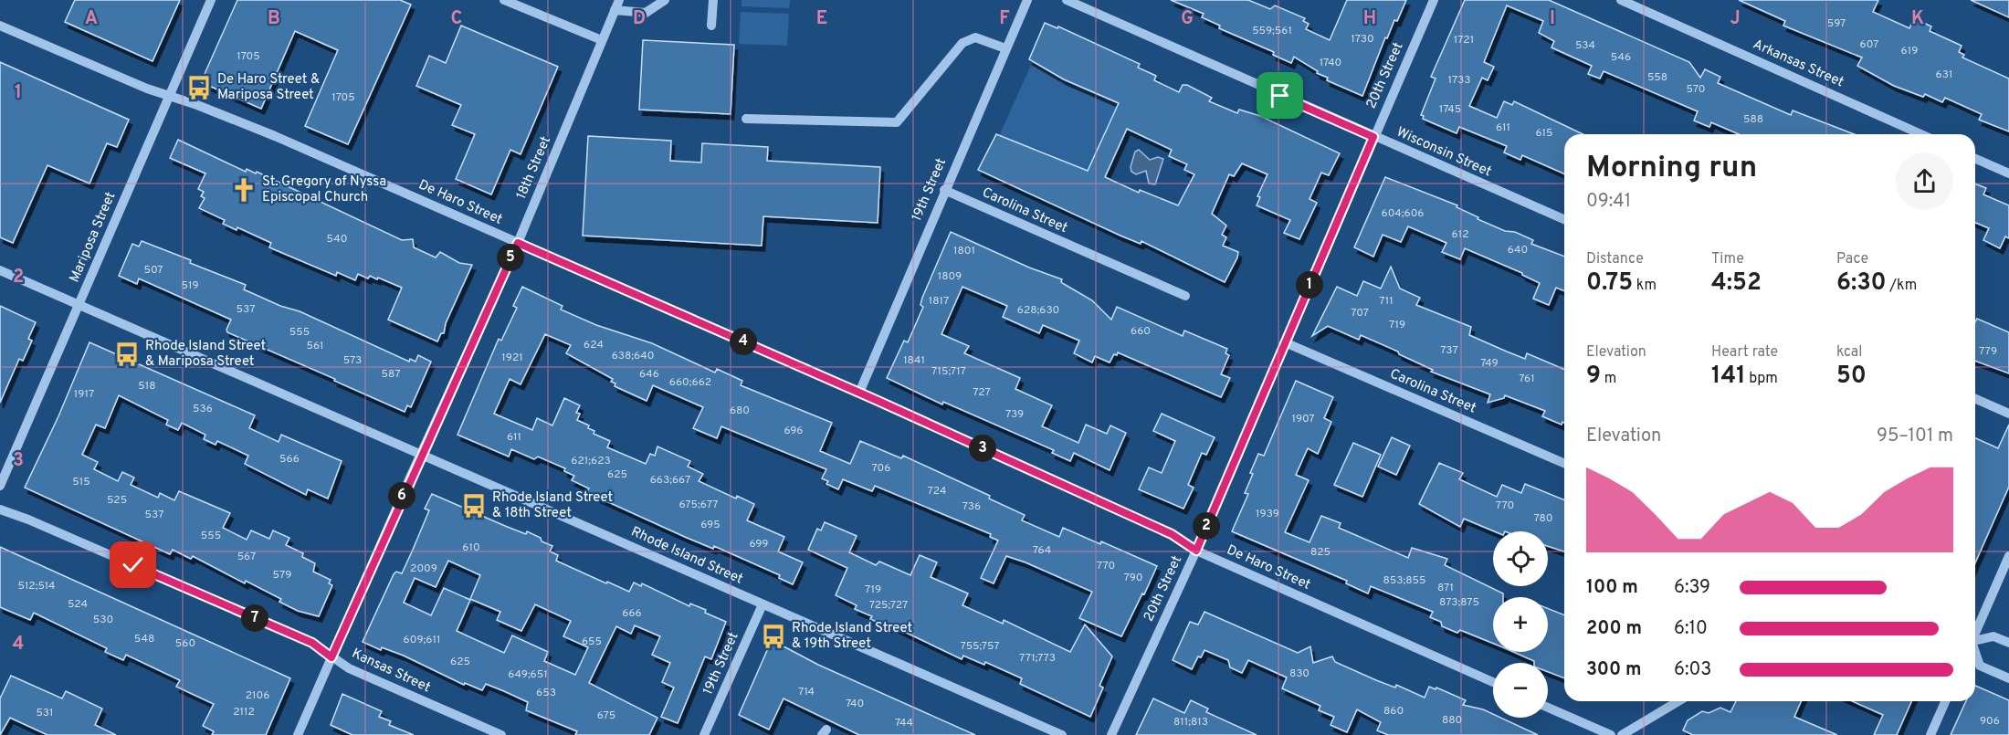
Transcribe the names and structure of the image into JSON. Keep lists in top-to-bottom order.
{
  "streets": {
    "street": [
      "Arkansas Street",
      "20th Street",
      "Wisconsin Street",
      "18th Street",
      "19th Street",
      "De Haro Street",
      "Carolina Street",
      "Mariposa Street",
      "Rhode Island Street",
      "Kansas Street"
    ]
  },
  "crossings": [
    ["20th Street", "Wisconsin Street"],
    ["20th Street", "De Haro Street"],
    ["20th Street", "Carolina Street"],
    ["18th Street", "De Haro Street"],
    ["18th Street", "Rhode Island Street"],
    ["18th Street", "Kansas Street"],
    ["19th Street", "De Haro Street"],
    ["19th Street", "Carolina Street"],
    ["19th Street", "Rhode Island Street"],
    ["De Haro Street", "Mariposa Street"],
    ["Mariposa Street", "Rhode Island Street"]
  ],
  "places": {
    "bus stop": [
      "De Haro Street & Mariposa Street",
      "Rhode Island Street & Mariposa Street",
      "Rhode Island Street & 18th Street",
      "Rhode Island Street & 19th Street"
    ],
    "church": ["St. Gregory of Nyssa Episcopal Church"]
  },
  "house_numbers": [
    "597",
    "559;561",
    "1730",
    "1721",
    "607",
    "534",
    "619",
    "1705",
    "546",
    "1740",
    "631",
    "558",
    "1733",
    "570",
    "1705",
    "1745",
    "588",
    "611",
    "615",
    "604;606",
    "612",
    "540",
    "640",
    "1801",
    "507",
    "1809",
    "519",
    "1817",
    "711",
    "537",
    "628;630",
    "707",
    "719",
    "660",
    "555",
    "624",
    "561",
    "737",
    "779",
    "638;640",
    "1921",
    "573",
    "1841",
    "749",
    "715;717",
    "587",
    "646",
    "761",
    "660;662",
    "518",
    "727",
    "1917",
    "536",
    "680",
    "739",
    "1907",
    "696",
    "611",
    "566",
    "621;623",
    "706",
    "625",
    "663;667",
    "515",
    "724",
    "525",
    "675;677",
    "770",
    "736",
    "1939",
    "537",
    "780",
    "695",
    "555",
    "699",
    "610",
    "764",
    "825",
    "567",
    "770",
    "2009",
    "579",
    "790",
    "853;855",
    "512;514",
    "871",
    "719",
    "873;875",
    "524",
    "725;727",
    "666",
    "530",
    "548",
    "609;611",
    "655",
    "560",
    "755;757",
    "771;773",
    "625",
    "830",
    "649;651",
    "714",
    "653",
    "2106",
    "740",
    "860",
    "2112",
    "531",
    "675",
    "880",
    "906",
    "811;813",
    "744"
  ],
  "page": {
    "heading": ["Morning run", "09:41"],
    "stats": [
      ["Distance", "0.75 km"],
      ["Time", "4:52"],
      ["Pace", "6:30 /km"],
      ["Elevation", "9 m"],
      ["Heart rate", "141 bpm"],
      ["kcal", "50"]
    ],
    "pins": [
      "5",
      "1",
      "4",
      "3",
      "6",
      "2",
      "7"
    ],
    "chart": ["Elevation", "95–101 m"],
    "map_buttons": ["+", "−"],
    "list": [
      {
        "name": "100 m",
        "note": "6:39"
      },
      {
        "name": "200 m",
        "note": "6:10"
      },
      {
        "name": "300 m",
        "note": "6:03"
      }
    ]
  },
  "grid": {
    "columns": [
      "A",
      "B",
      "C",
      "D",
      "E",
      "F",
      "G",
      "H",
      "I",
      "J",
      "K"
    ],
    "rows": [
      "1",
      "2",
      "3",
      "4"
    ]
  }
}
